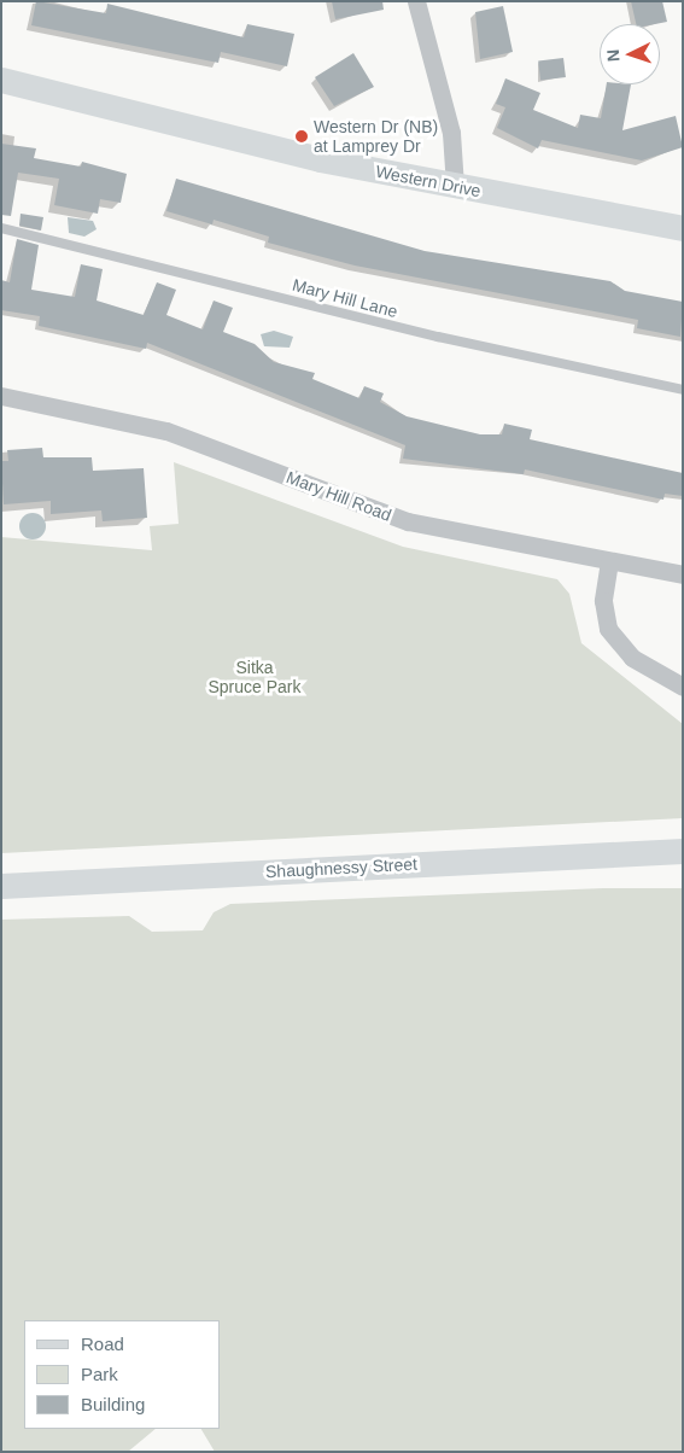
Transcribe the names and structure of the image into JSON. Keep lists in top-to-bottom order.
{
  "streets": {
    "street": ["Western Drive", "Mary Hill Road", "Shaughnessy Street"],
    "lane": ["Mary Hill Lane"]
  },
  "parks": ["Sitka Spruce Park"],
  "places": ["Western Dr (NB) at Lamprey Dr"],
  "legend": ["Road", "Park", "Building"],
  "north": "left"
}
